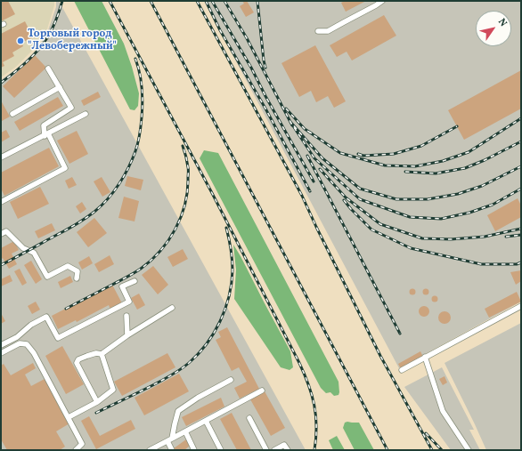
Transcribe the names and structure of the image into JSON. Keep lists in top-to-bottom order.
{
  "places": ["Торговый город \"Левобережный\""],
  "north": "top right"
}
